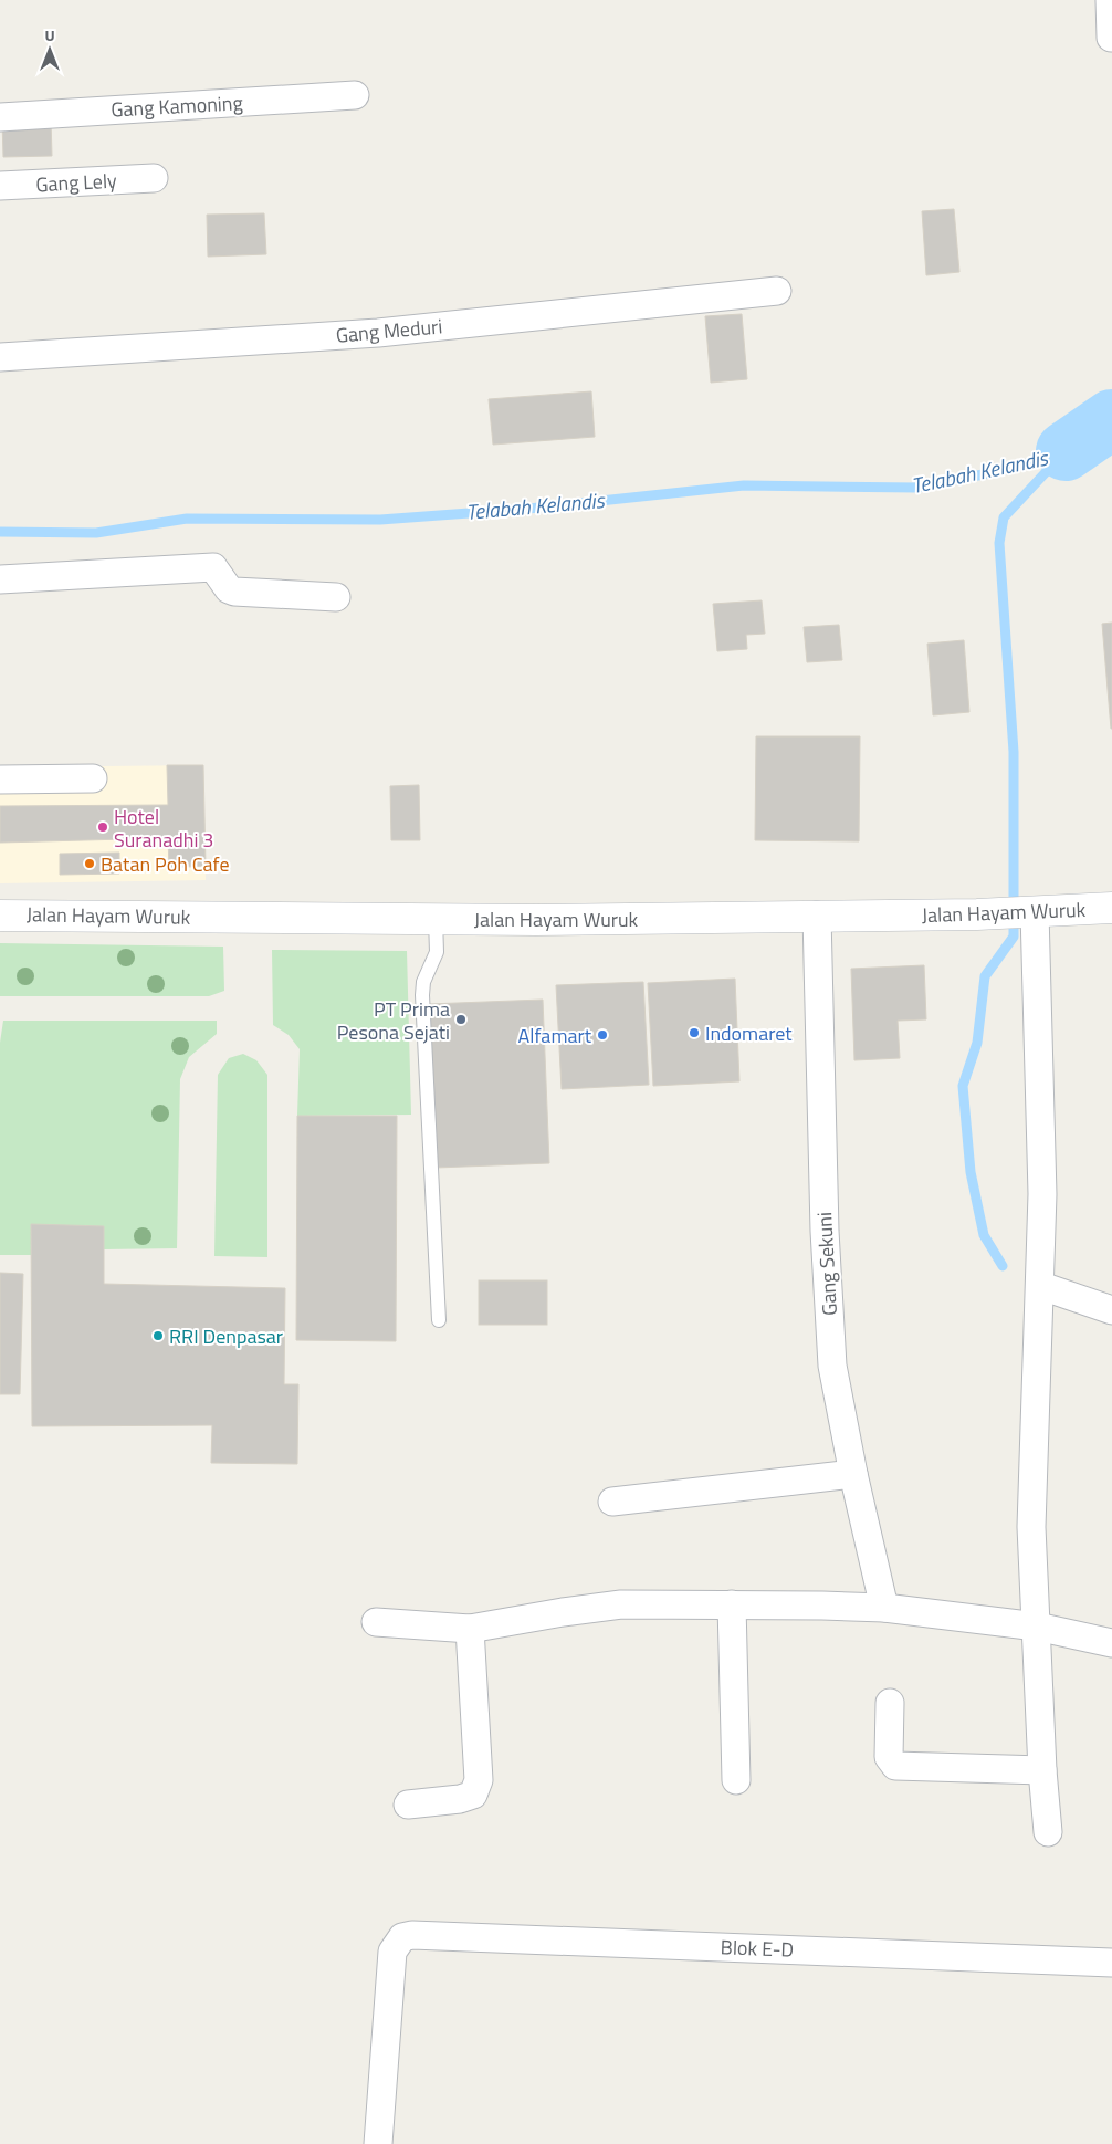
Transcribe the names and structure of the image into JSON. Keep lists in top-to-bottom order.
{
  "streets": {
    "main road": ["Jalan Hayam Wuruk"],
    "street": [
      "Gang Kamoning",
      "Gang Lely",
      "Gang Meduri",
      "Gang Sekuni",
      "Blok E-D"
    ]
  },
  "crossings": [
    ["Jalan Hayam Wuruk", "Gang Sekuni"]
  ],
  "water": ["Telabah Kelandis"],
  "places": [
    "Hotel Suranadhi 3",
    "Batan Poh Cafe",
    "PT Prima Pesona Sejati",
    "Indomaret",
    "Alfamart",
    "RRI Denpasar"
  ],
  "north": "top"
}
